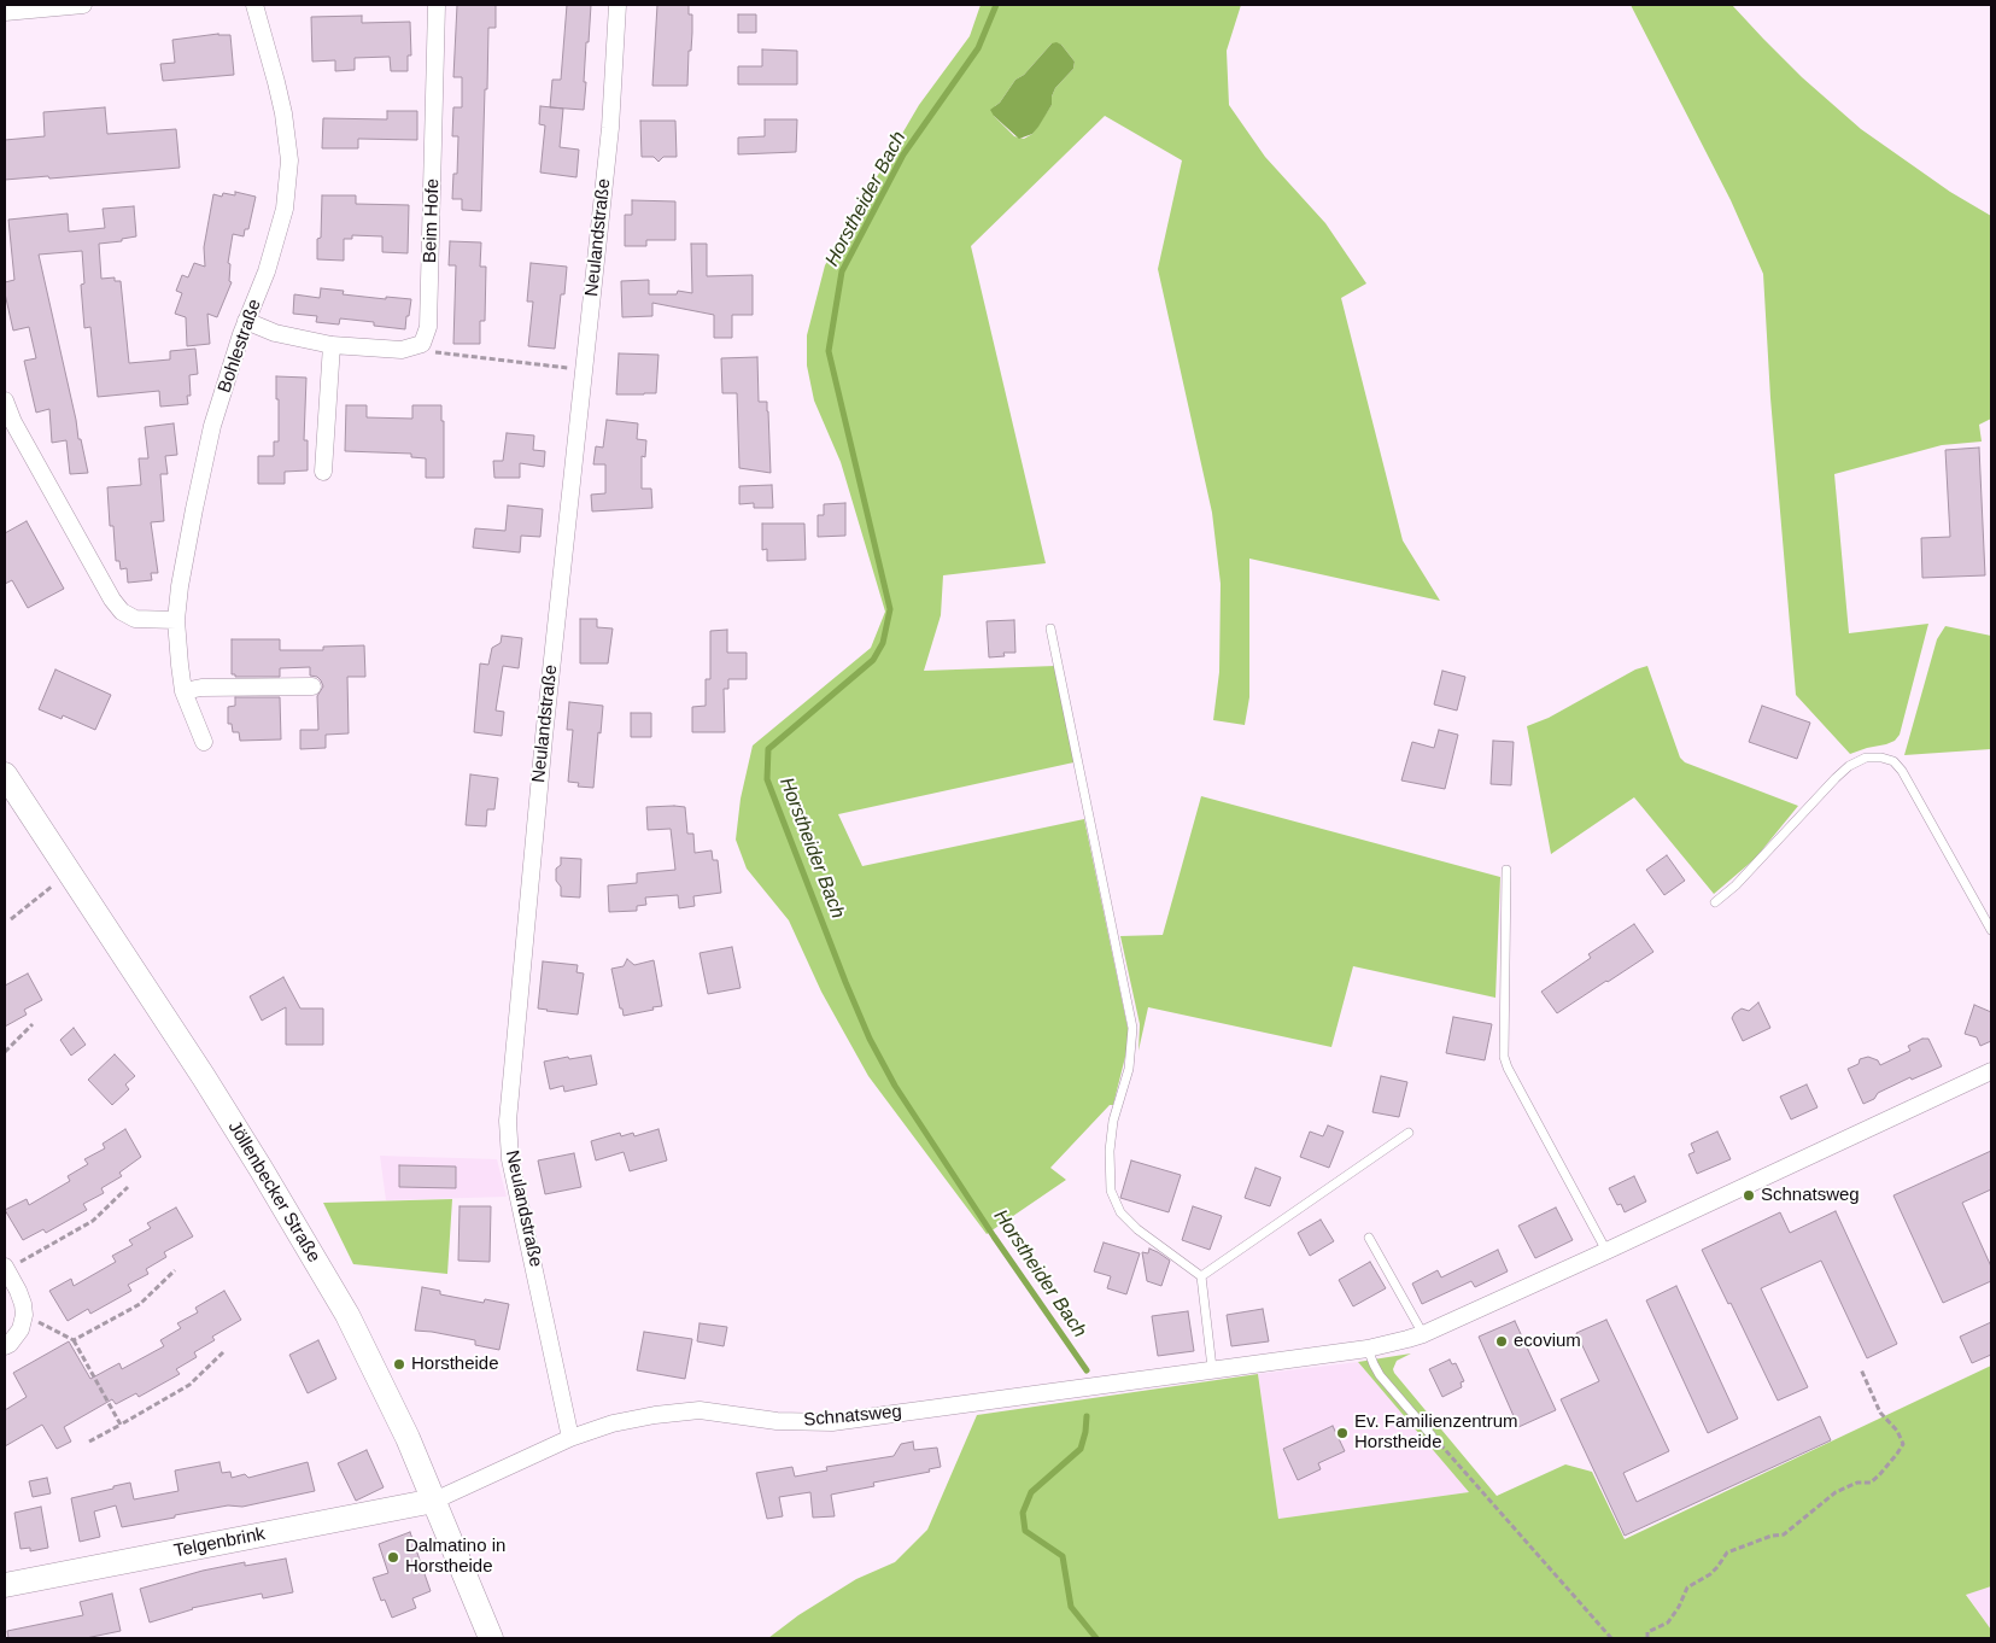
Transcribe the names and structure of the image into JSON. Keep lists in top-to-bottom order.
{
  "streets": {
    "main road": ["Jöllenbecker Straße", "Telgenbrink"],
    "street": [
      "Beim Hofe",
      "Neulandstraße",
      "Bohlestraße",
      "Schnatsweg"
    ]
  },
  "crossings": [
    ["Neulandstraße", "Schnatsweg"],
    ["Jöllenbecker Straße", "Schnatsweg"],
    ["Jöllenbecker Straße", "Telgenbrink"],
    ["Schnatsweg", "Telgenbrink"]
  ],
  "water": ["Horstheider Bach"],
  "places": [
    "Schnatsweg",
    "ecovium",
    "Horstheide",
    "Ev. Familienzentrum Horstheide",
    "Dalmatino in Horstheide"
  ]
}
